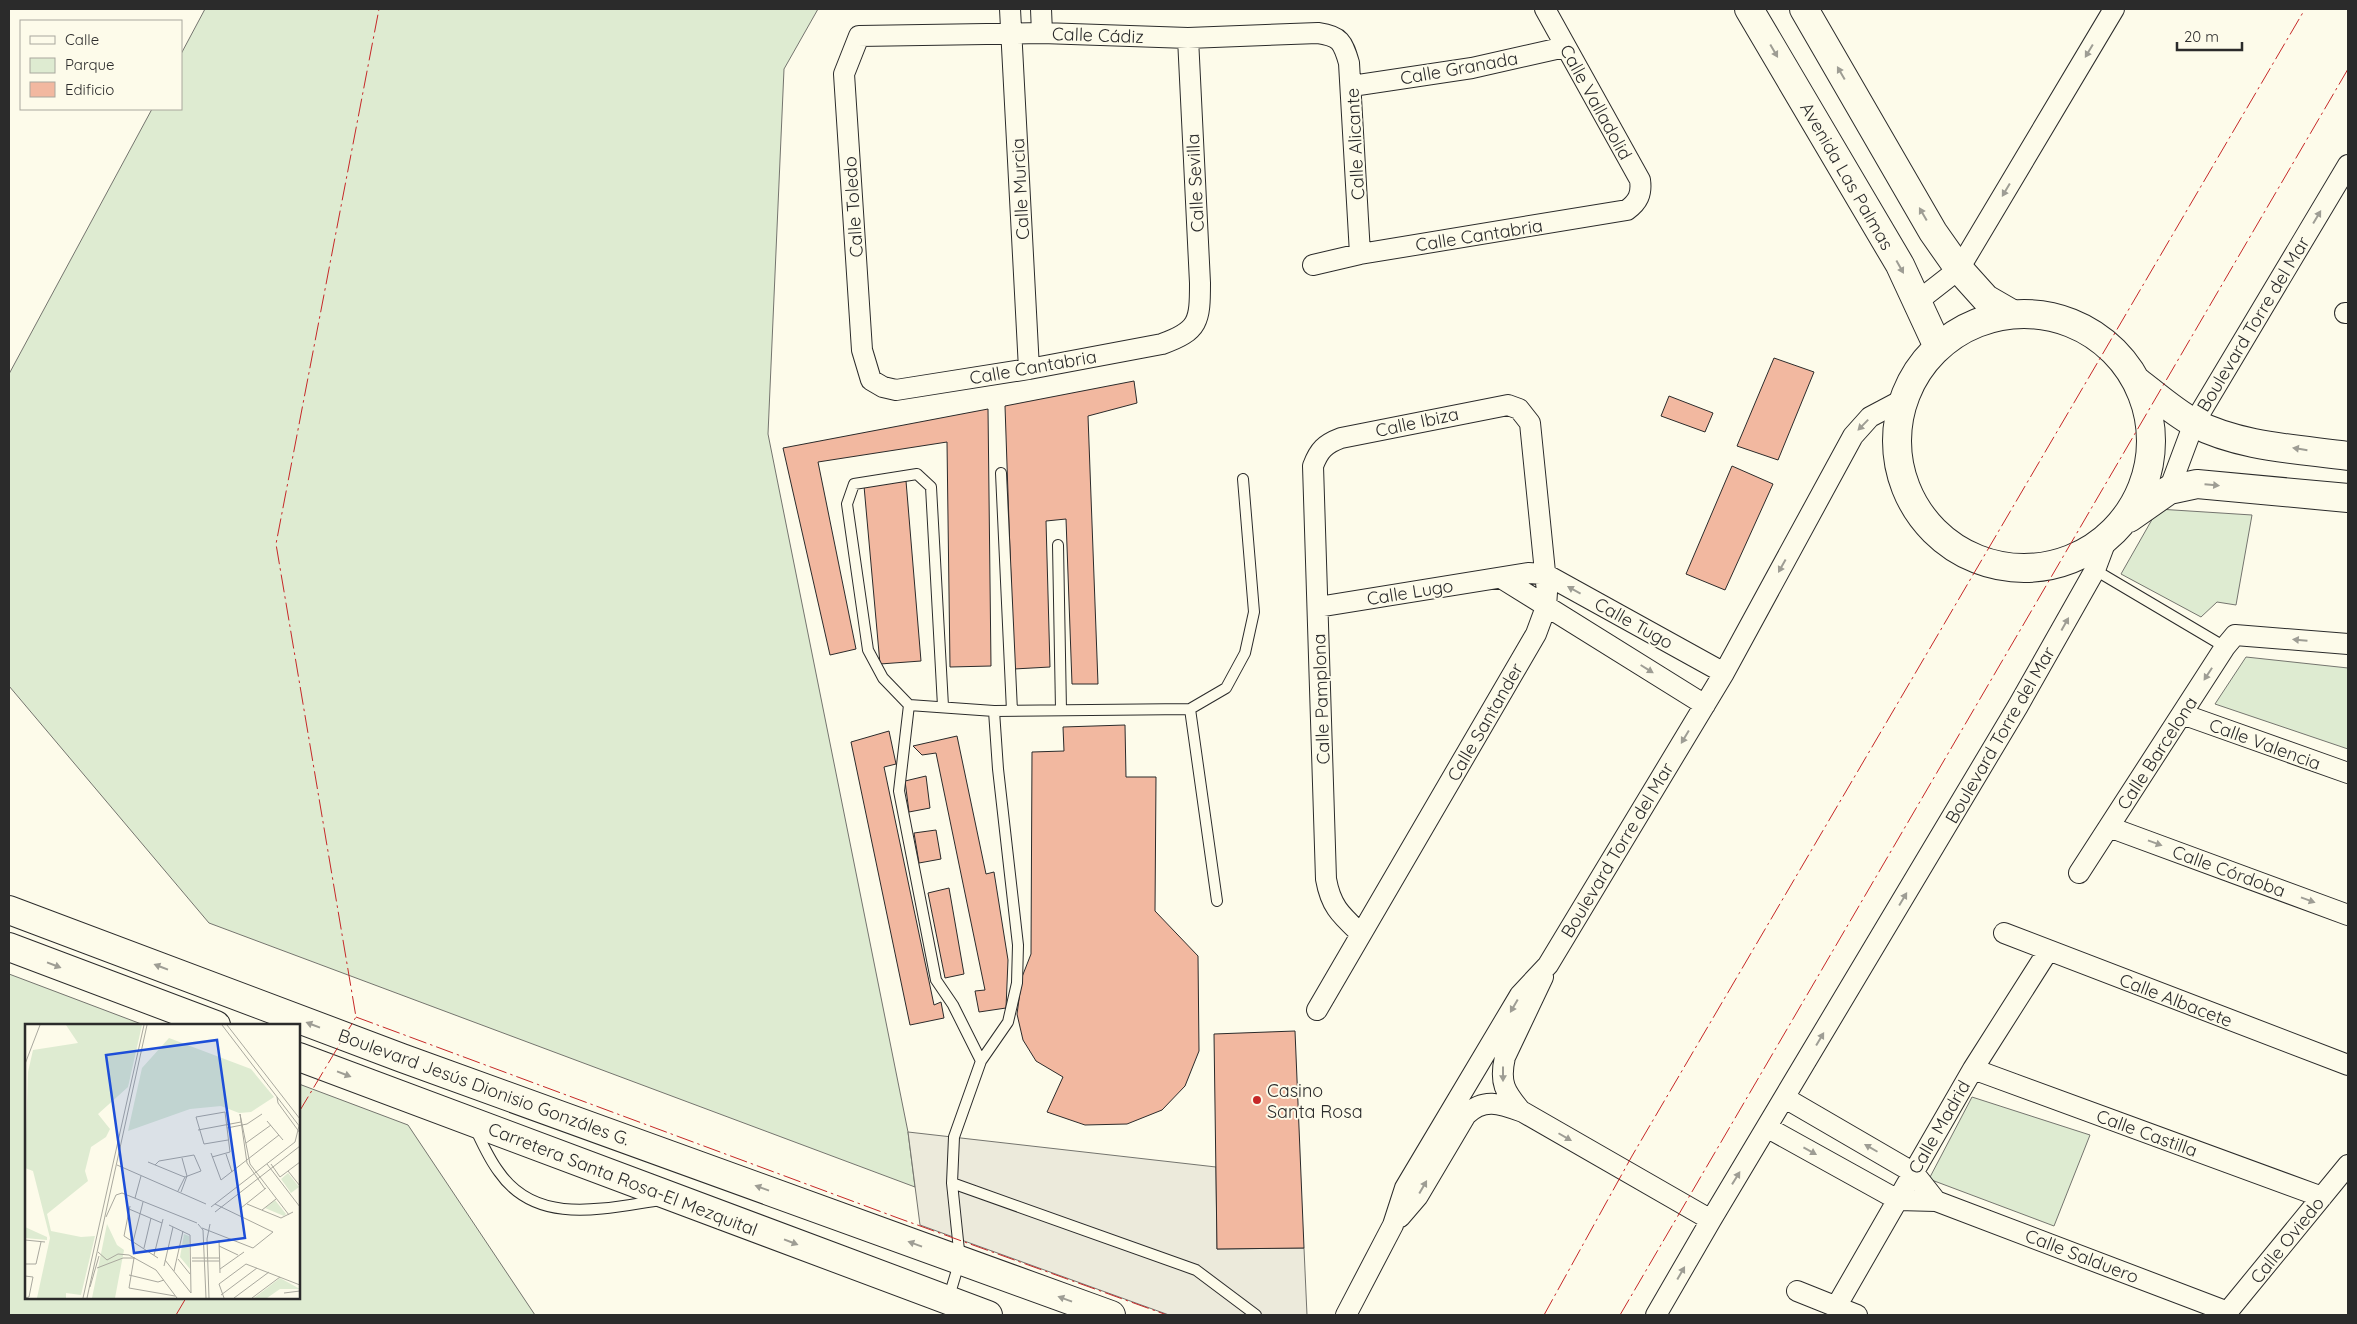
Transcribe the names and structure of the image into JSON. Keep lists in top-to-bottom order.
{
  "streets": {
    "main road": ["Avenida Las Palmas", "Boulevard Jesús Dionisio Gonzáles G.", "Carretera Santa Rosa-El Mezquital"],
    "street": [
      "Calle Cádiz",
      "Calle Granada",
      "Calle Valladolid",
      "Calle Alicante",
      "Calle Sevilla",
      "Calle Murcia",
      "Calle Toledo",
      "Calle Cantabria",
      "Boulevard Torre del Mar",
      "Calle Ibiza",
      "Calle Lugo",
      "Calle Tugo",
      "Calle Pamplona",
      "Calle Santander",
      "Calle Valencia",
      "Calle Barcelona",
      "Calle Córdoba",
      "Calle Albacete",
      "Calle Madrid",
      "Calle Castilla",
      "Calle Oviedo",
      "Calle Salduero"
    ]
  },
  "crossings": [
    ["Calle Cádiz", "Calle Alicante"],
    ["Calle Cádiz", "Calle Sevilla"],
    ["Calle Cádiz", "Calle Murcia"],
    ["Calle Cádiz", "Calle Toledo"],
    ["Calle Granada", "Calle Valladolid"],
    ["Calle Granada", "Calle Alicante"],
    ["Calle Valladolid", "Calle Cantabria"],
    ["Calle Alicante", "Calle Cantabria"],
    ["Calle Sevilla", "Calle Cantabria"],
    ["Calle Murcia", "Calle Cantabria"],
    ["Calle Toledo", "Calle Cantabria"],
    ["Boulevard Torre del Mar", "Calle Tugo"],
    ["Boulevard Torre del Mar", "Calle Salduero"],
    ["Calle Ibiza", "Calle Pamplona"],
    ["Calle Ibiza", "Calle Santander"],
    ["Calle Lugo", "Calle Tugo"],
    ["Calle Lugo", "Calle Pamplona"],
    ["Calle Lugo", "Calle Santander"],
    ["Calle Tugo", "Calle Santander"],
    ["Calle Pamplona", "Calle Santander"],
    ["Calle Valencia", "Calle Barcelona"],
    ["Calle Barcelona", "Calle Córdoba"],
    ["Calle Albacete", "Calle Madrid"],
    ["Calle Madrid", "Calle Castilla"],
    ["Calle Madrid", "Calle Salduero"],
    ["Calle Castilla", "Calle Oviedo"],
    ["Calle Oviedo", "Calle Salduero"]
  ],
  "one_way": ["Calle Córdoba", "Boulevard Jesús Dionisio Gonzáles G.", "Carretera Santa Rosa-El Mezquital"],
  "places": ["Casino Santa Rosa"],
  "legend": ["Calle", "Parque", "Edificio"],
  "scale_bar": "20 m"
}
